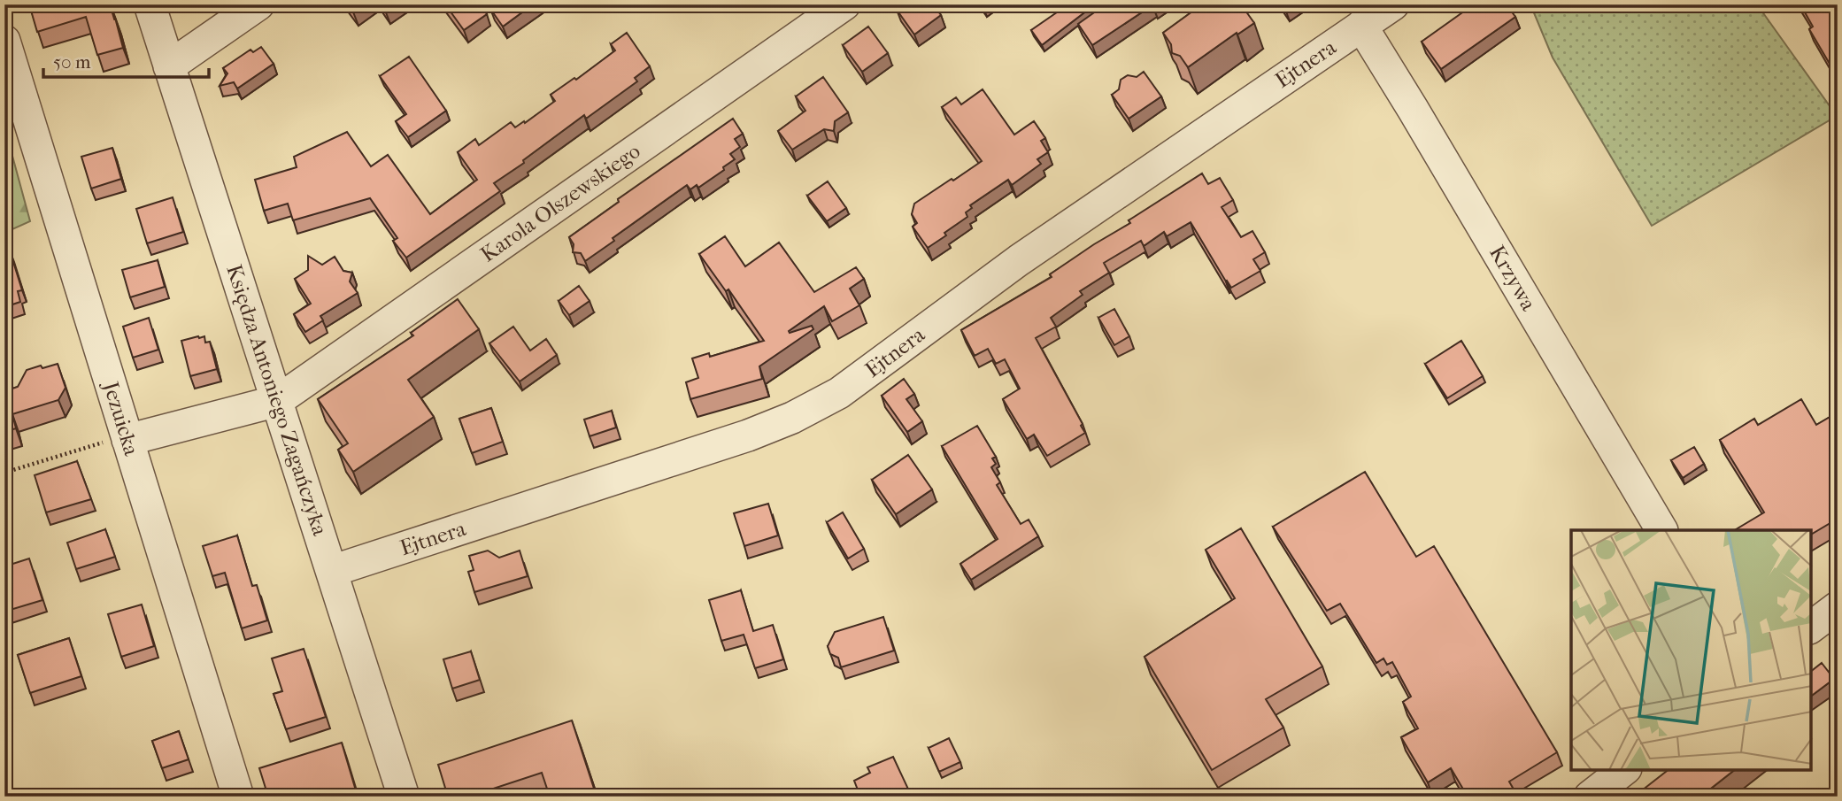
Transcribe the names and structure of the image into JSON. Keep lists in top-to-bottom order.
{
  "streets": {
    "street": [
      "Ejtnera",
      "Karola Olszewskiego",
      "Krzywa",
      "Księdza Antoniego Zagańczyka",
      "Jezuicka"
    ]
  },
  "crossings": [
    ["Ejtnera", "Krzywa"],
    ["Ejtnera", "Księdza Antoniego Zagańczyka"],
    ["Karola Olszewskiego", "Księdza Antoniego Zagańczyka"]
  ],
  "scale_bar": "50 m"
}
